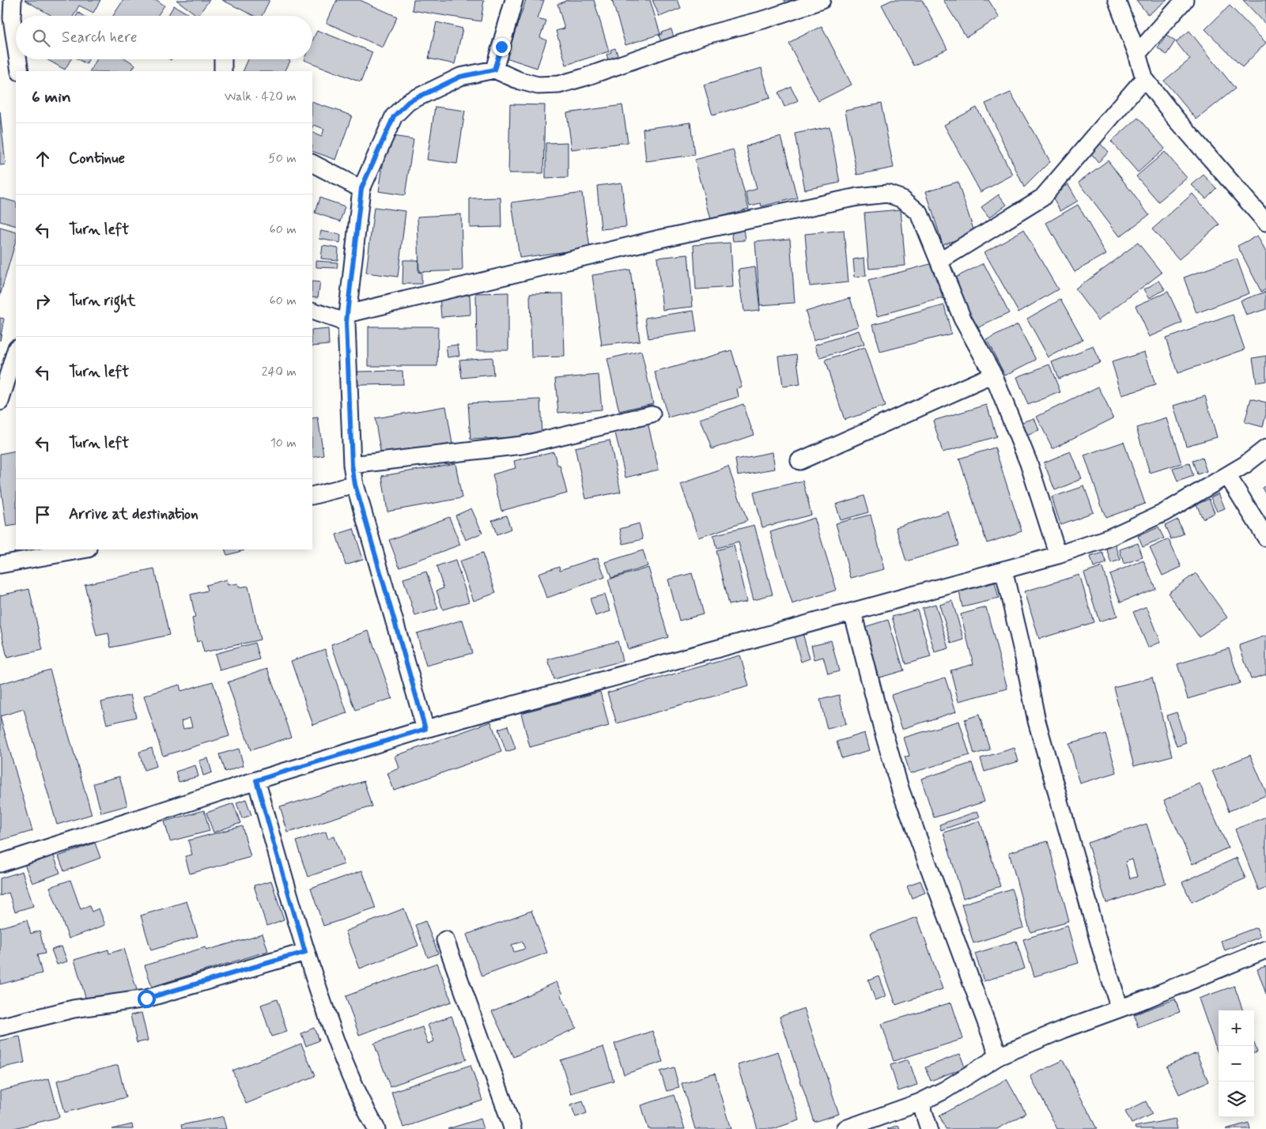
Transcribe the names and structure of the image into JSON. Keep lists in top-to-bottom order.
{
  "page": {
    "search": "Search here",
    "heading": ["6 min", "Walk · 420 m"],
    "list": [
      ["Continue", "50 m"],
      ["Turn left", "60 m"],
      ["Turn right", "60 m"],
      ["Turn left", "240 m"],
      ["Turn left", "10 m"],
      "Arrive at destination"
    ],
    "map_buttons": ["+", "−"]
  }
}
